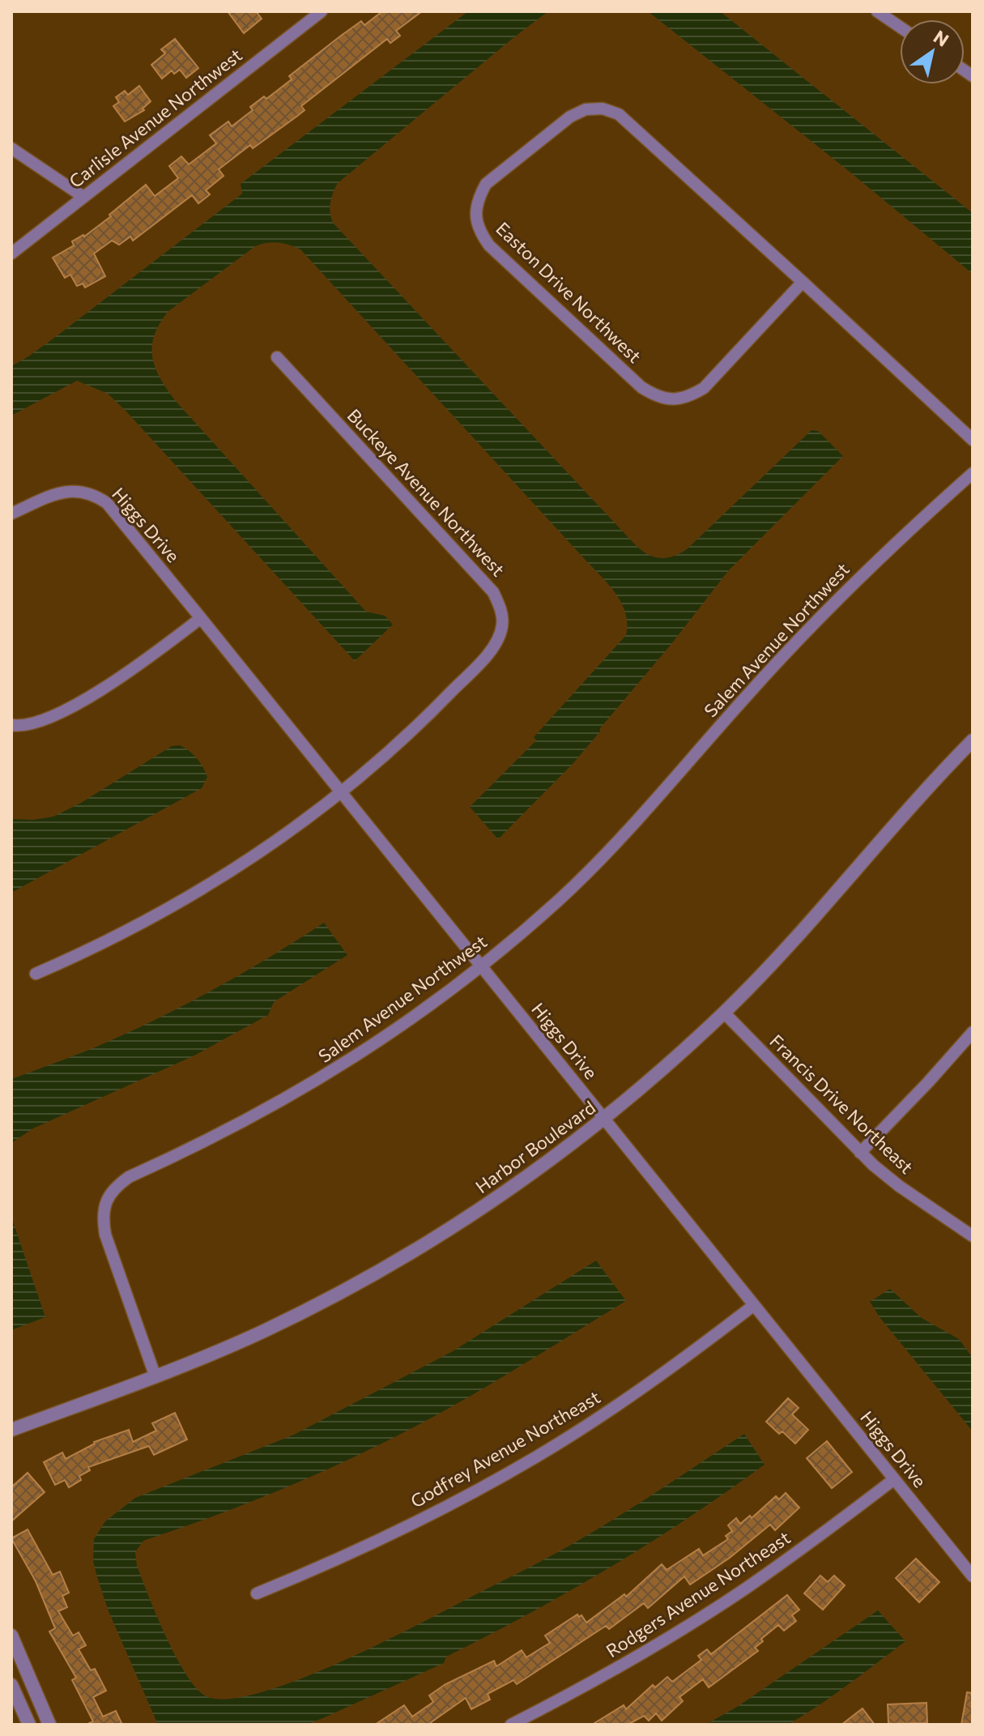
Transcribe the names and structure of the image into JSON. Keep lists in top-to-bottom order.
{
  "streets": {
    "street": [
      "Carlisle Avenue Northwest",
      "Easton Drive Northwest",
      "Buckeye Avenue Northwest",
      "Higgs Drive",
      "Salem Avenue Northwest",
      "Francis Drive Northeast",
      "Harbor Boulevard",
      "Godfrey Avenue Northeast",
      "Rodgers Avenue Northeast"
    ]
  },
  "crossings": [
    ["Buckeye Avenue Northwest", "Higgs Drive"],
    ["Higgs Drive", "Salem Avenue Northwest"],
    ["Higgs Drive", "Harbor Boulevard"],
    ["Higgs Drive", "Godfrey Avenue Northeast"],
    ["Higgs Drive", "Rodgers Avenue Northeast"],
    ["Salem Avenue Northwest", "Harbor Boulevard"],
    ["Francis Drive Northeast", "Harbor Boulevard"]
  ],
  "north": "top right"
}
